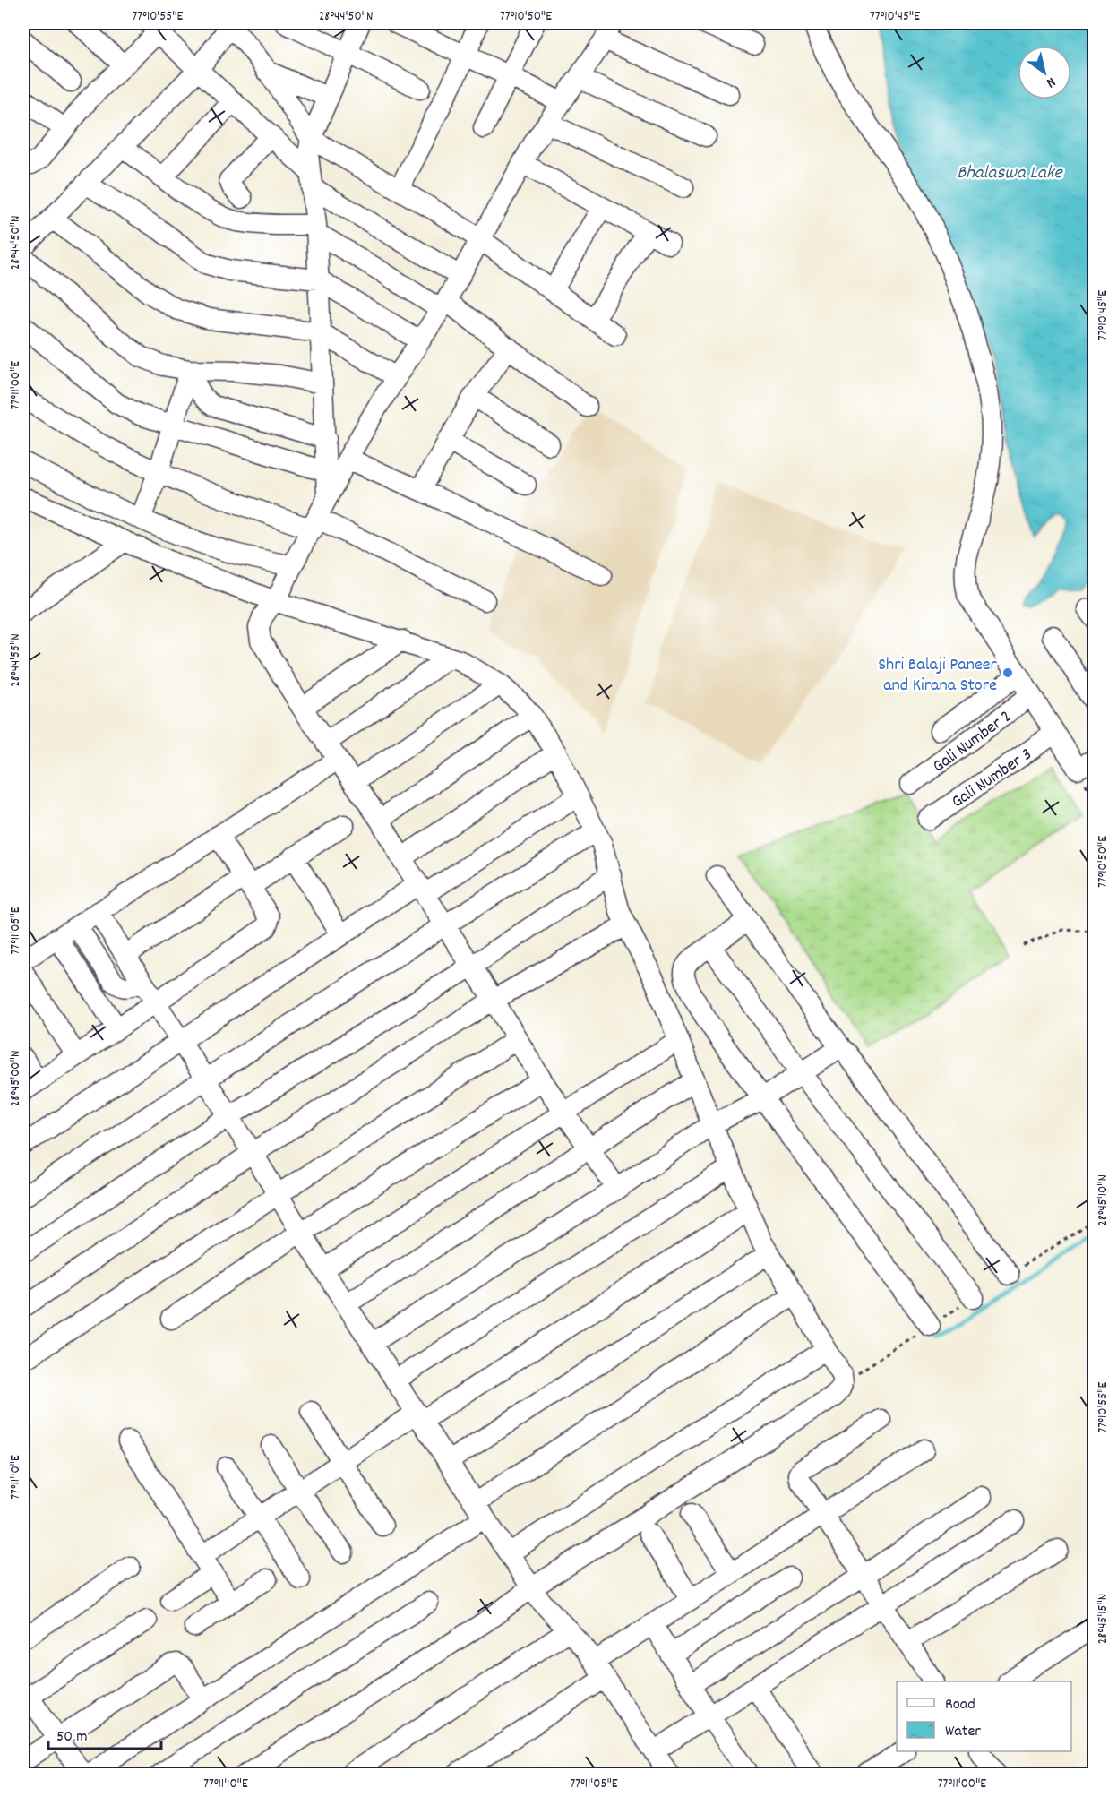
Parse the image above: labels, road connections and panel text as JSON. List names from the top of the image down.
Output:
{
  "streets": {
    "street": ["Gali Number 2", "Gali Number 3"]
  },
  "water": ["Bhalaswa Lake"],
  "places": ["Shri Balaji Paneer and Kirana Store"],
  "legend": ["Road", "Water"],
  "scale_bar": "50 m",
  "north": "bottom right",
  "coordinates": [
    "77°10'55\"E",
    "28°44'50\"N",
    "77°10'50\"E",
    "77°10'45\"E",
    "77°11'00\"E",
    "28°44'55\"N",
    "77°11'05\"E",
    "28°45'00\"N",
    "28°45'10\"N",
    "77°11'10\"E",
    "28°45'15\"N"
  ]
}
